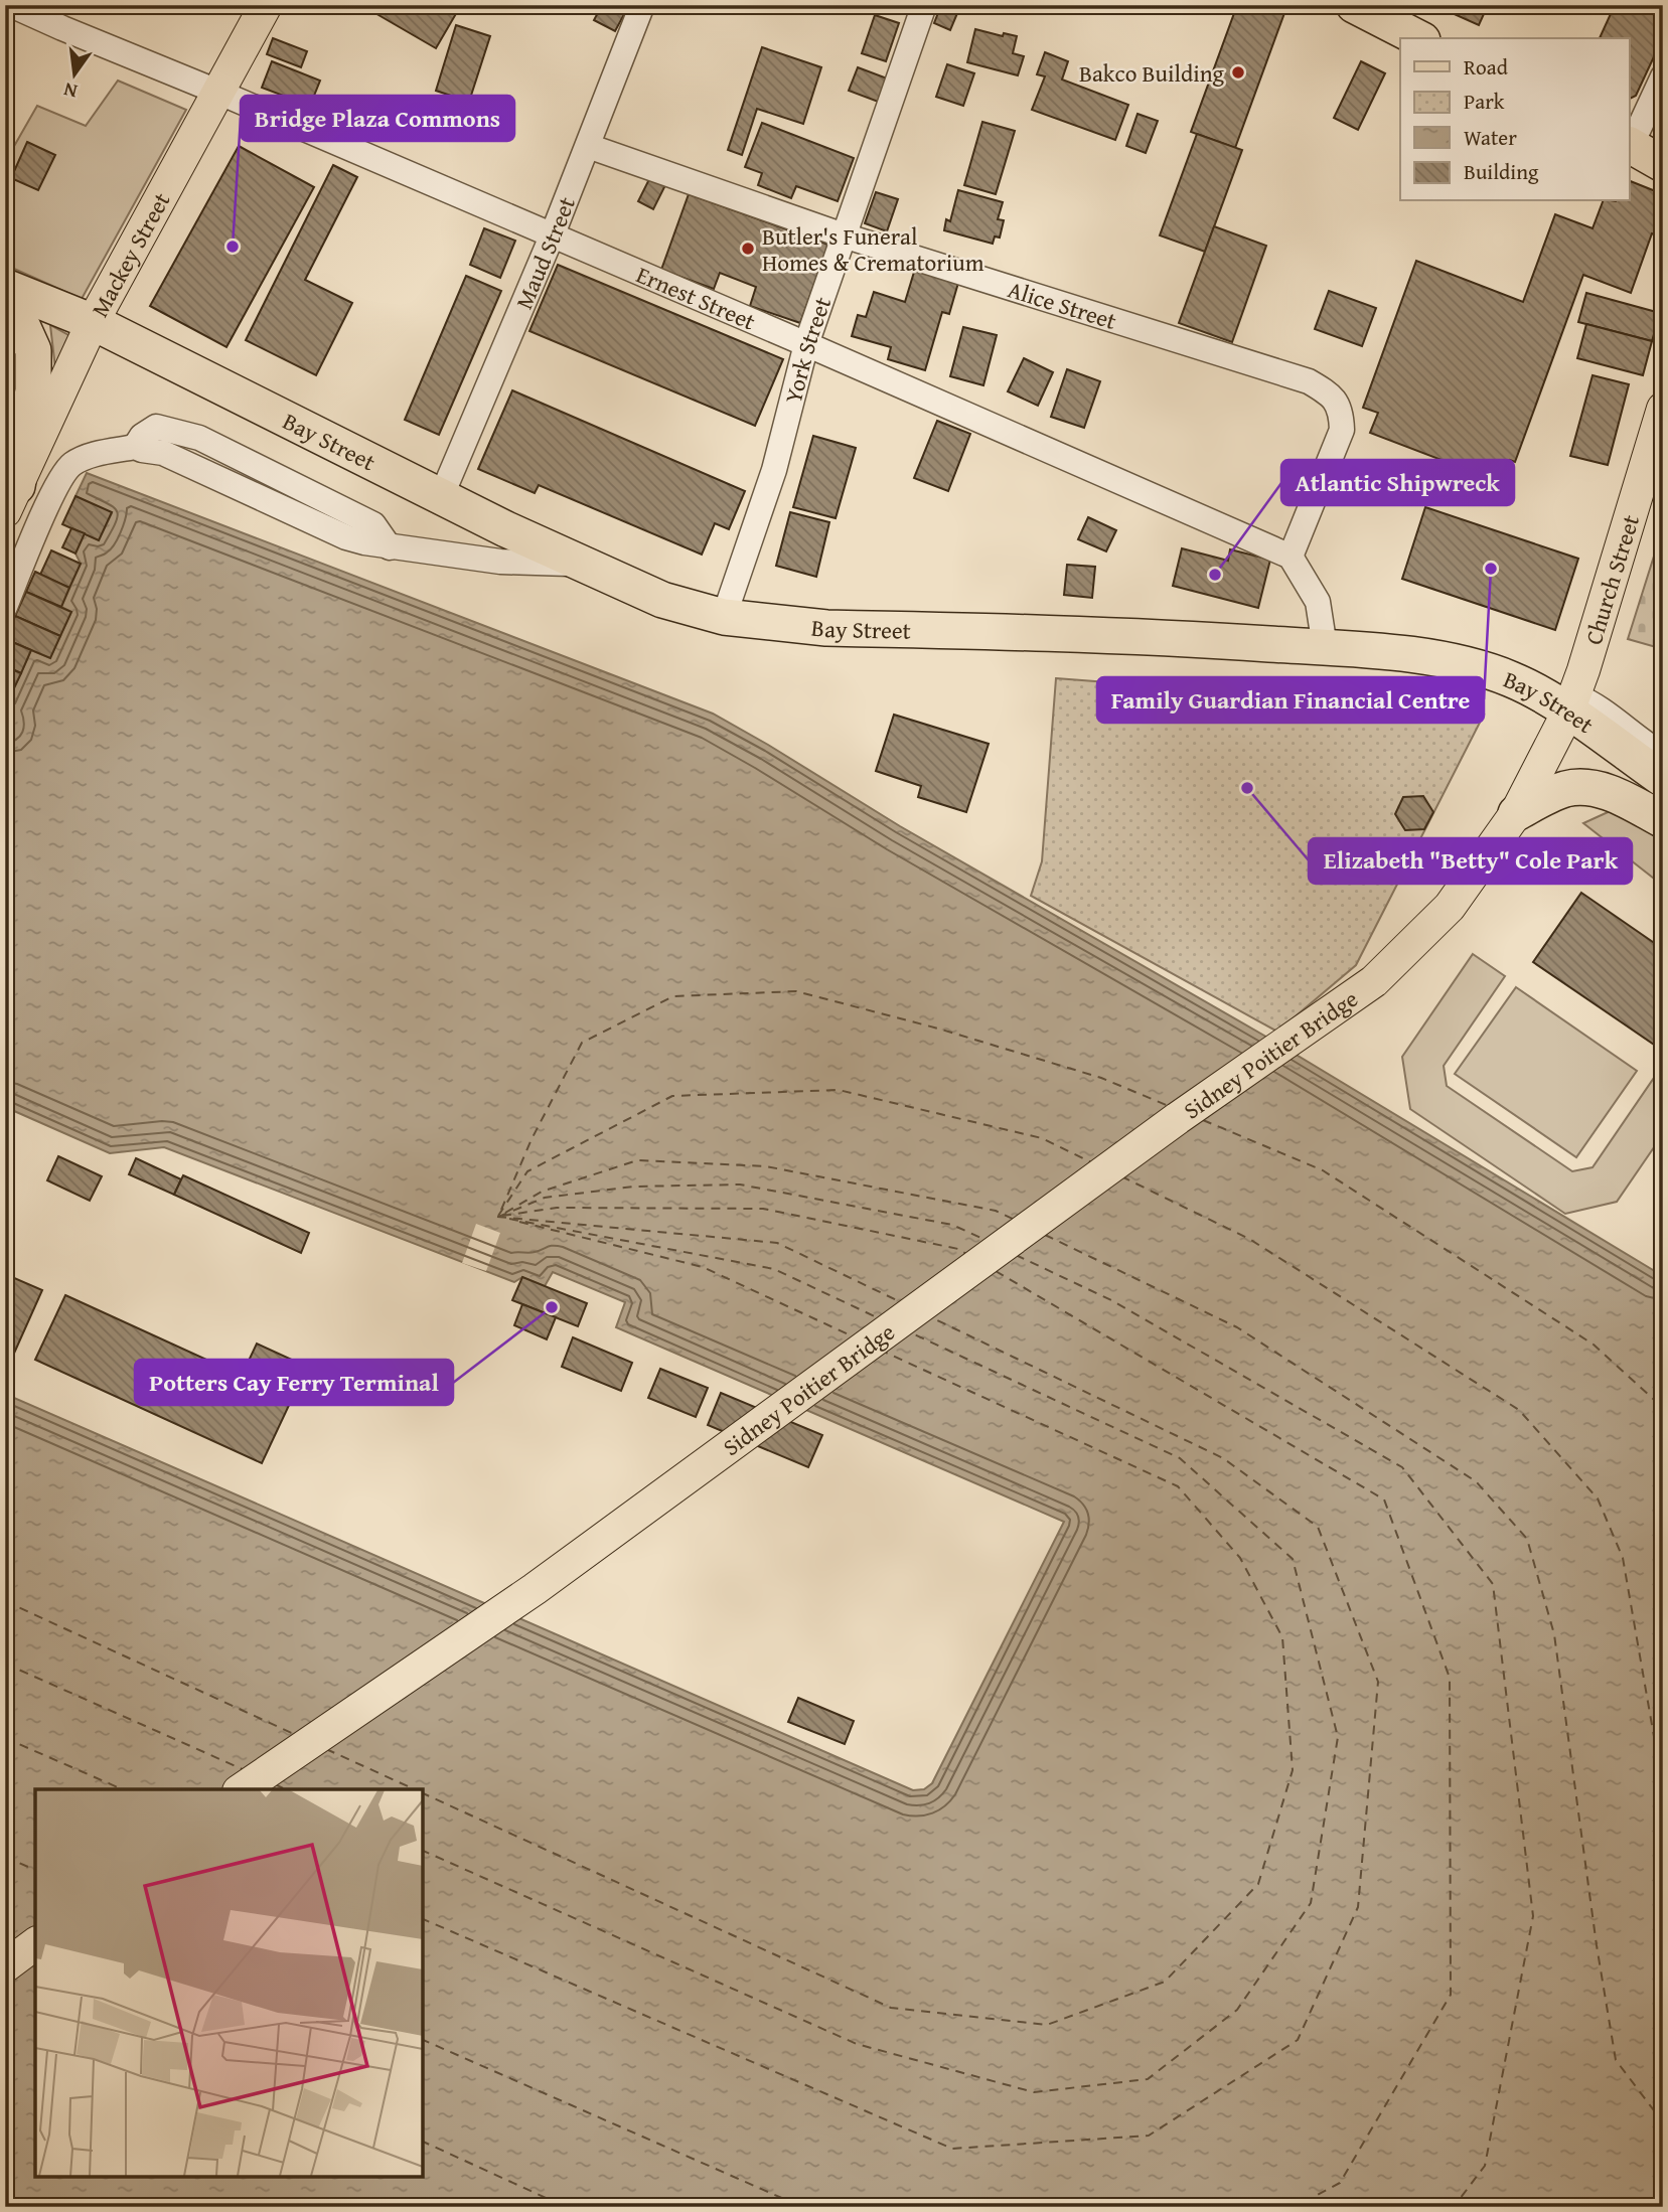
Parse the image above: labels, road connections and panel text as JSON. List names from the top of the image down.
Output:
{
  "streets": {
    "highway": ["Bay Street"],
    "main road": ["Mackey Street", "Church Street", "Sidney Poitier Bridge"],
    "street": [
      "Maud Street",
      "Ernest Street",
      "Alice Street",
      "York Street"
    ]
  },
  "crossings": [
    ["Maud Street", "Ernest Street"],
    ["Maud Street", "Alice Street"],
    ["Maud Street", "Bay Street"],
    ["Mackey Street", "Ernest Street"],
    ["Mackey Street", "Bay Street"],
    ["Ernest Street", "Alice Street"],
    ["Ernest Street", "York Street"],
    ["Alice Street", "York Street"],
    ["York Street", "Bay Street"],
    ["Bay Street", "Church Street"],
    ["Church Street", "Sidney Poitier Bridge"]
  ],
  "places": [
    "Bakco Building",
    "Bridge Plaza Commons",
    "Butler's Funeral Homes & Crematorium",
    "Family Guardian Financial Centre",
    "Atlantic Shipwreck",
    "Elizabeth \"Betty\" Cole Park",
    "Potters Cay Ferry Terminal"
  ],
  "legend": [
    "Road",
    "Park",
    "Water",
    "Building"
  ],
  "north": "bottom"
}
